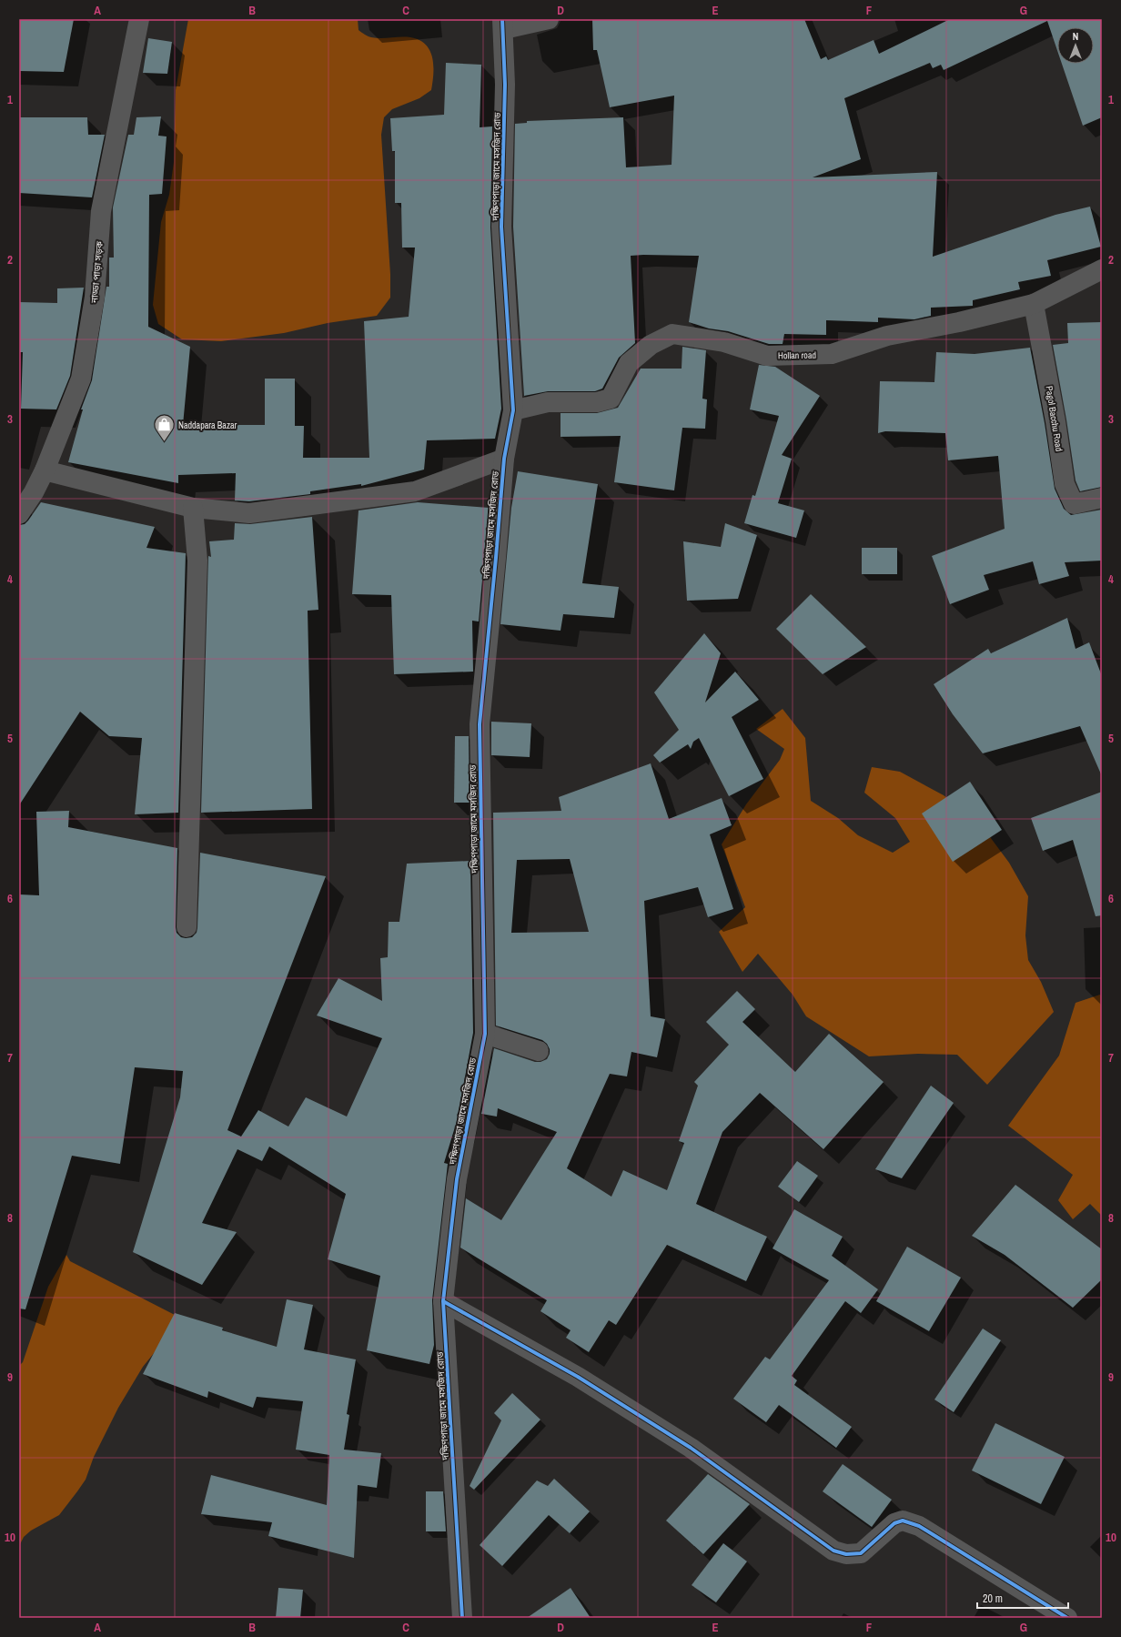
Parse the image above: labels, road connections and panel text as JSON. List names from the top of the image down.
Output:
{
  "streets": {
    "street": [
      "দক্ষিণপাড়া জামে মসজিদ রোড",
      "নাড্ডা পাড়া সড়ক",
      "Hollan road",
      "Pagol Bacchu Road"
    ]
  },
  "crossings": [
    ["দক্ষিণপাড়া জামে মসজিদ রোড", "Hollan road"],
    ["Hollan road", "Pagol Bacchu Road"]
  ],
  "places": {
    "shop": ["Naddapara Bazar"]
  },
  "scale_bar": "20 m",
  "north": "top",
  "grid": {
    "columns": [
      "A",
      "B",
      "C",
      "D",
      "E",
      "F",
      "G"
    ],
    "rows": [
      "1",
      "2",
      "3",
      "4",
      "5",
      "6",
      "7",
      "8",
      "9",
      "10"
    ]
  }
}
